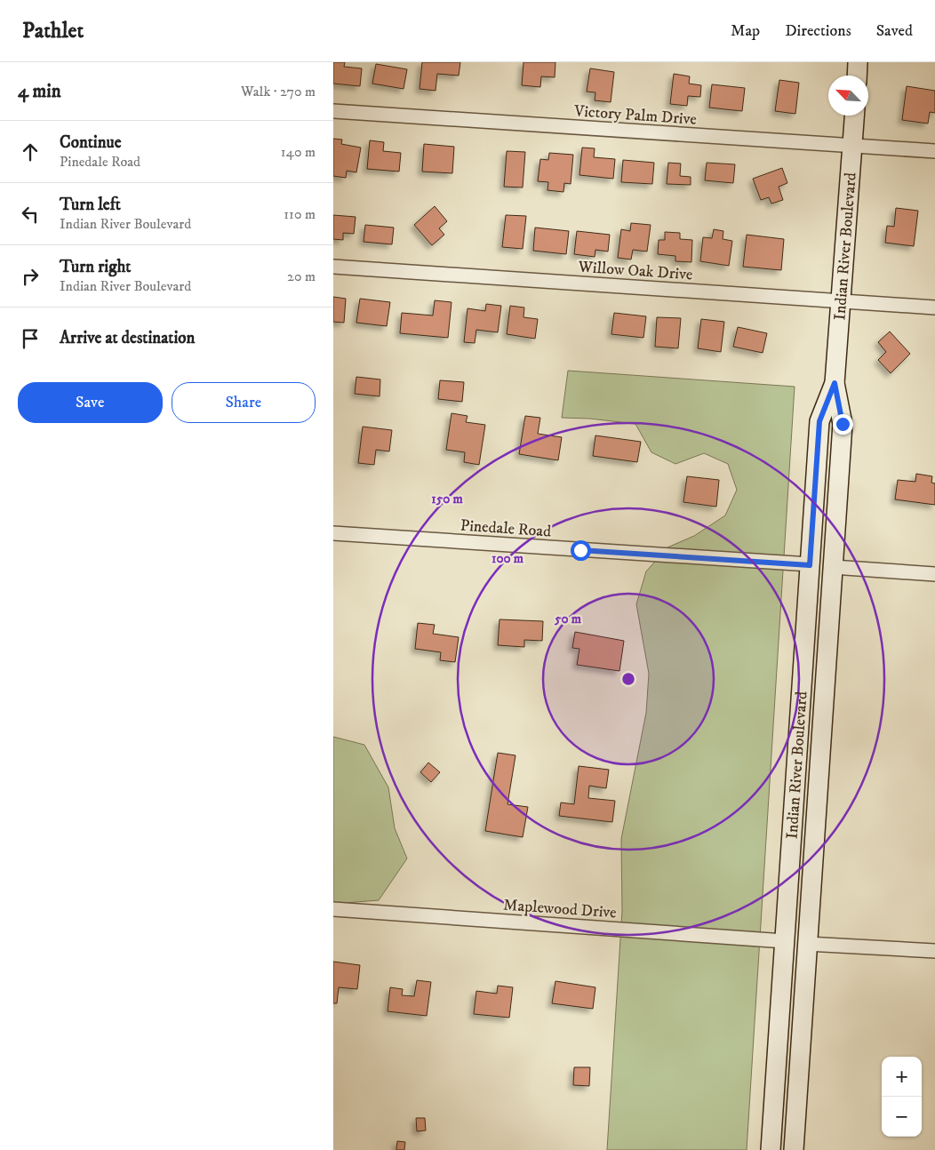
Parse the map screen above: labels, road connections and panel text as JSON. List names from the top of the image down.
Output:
{
  "streets": {
    "main road": ["Indian River Boulevard"],
    "street": [
      "Victory Palm Drive",
      "Willow Oak Drive",
      "Pinedale Road",
      "Maplewood Drive"
    ]
  },
  "crossings": [
    ["Victory Palm Drive", "Indian River Boulevard"],
    ["Indian River Boulevard", "Willow Oak Drive"],
    ["Indian River Boulevard", "Pinedale Road"],
    ["Indian River Boulevard", "Maplewood Drive"]
  ],
  "north": "top left",
  "page": {
    "header": "Pathlet",
    "nav": ["Map", "Directions", "Saved"],
    "heading": ["4 min", "Walk · 270 m"],
    "list": [
      ["Continue", "Pinedale Road", "140 m"],
      ["Turn left", "Indian River Boulevard", "110 m"],
      ["Turn right", "Indian River Boulevard", "20 m"],
      "Arrive at destination"
    ],
    "buttons": ["Save", "Share"],
    "map_buttons": ["+", "−"]
  },
  "rings": ["150 m", "100 m", "50 m"]
}
